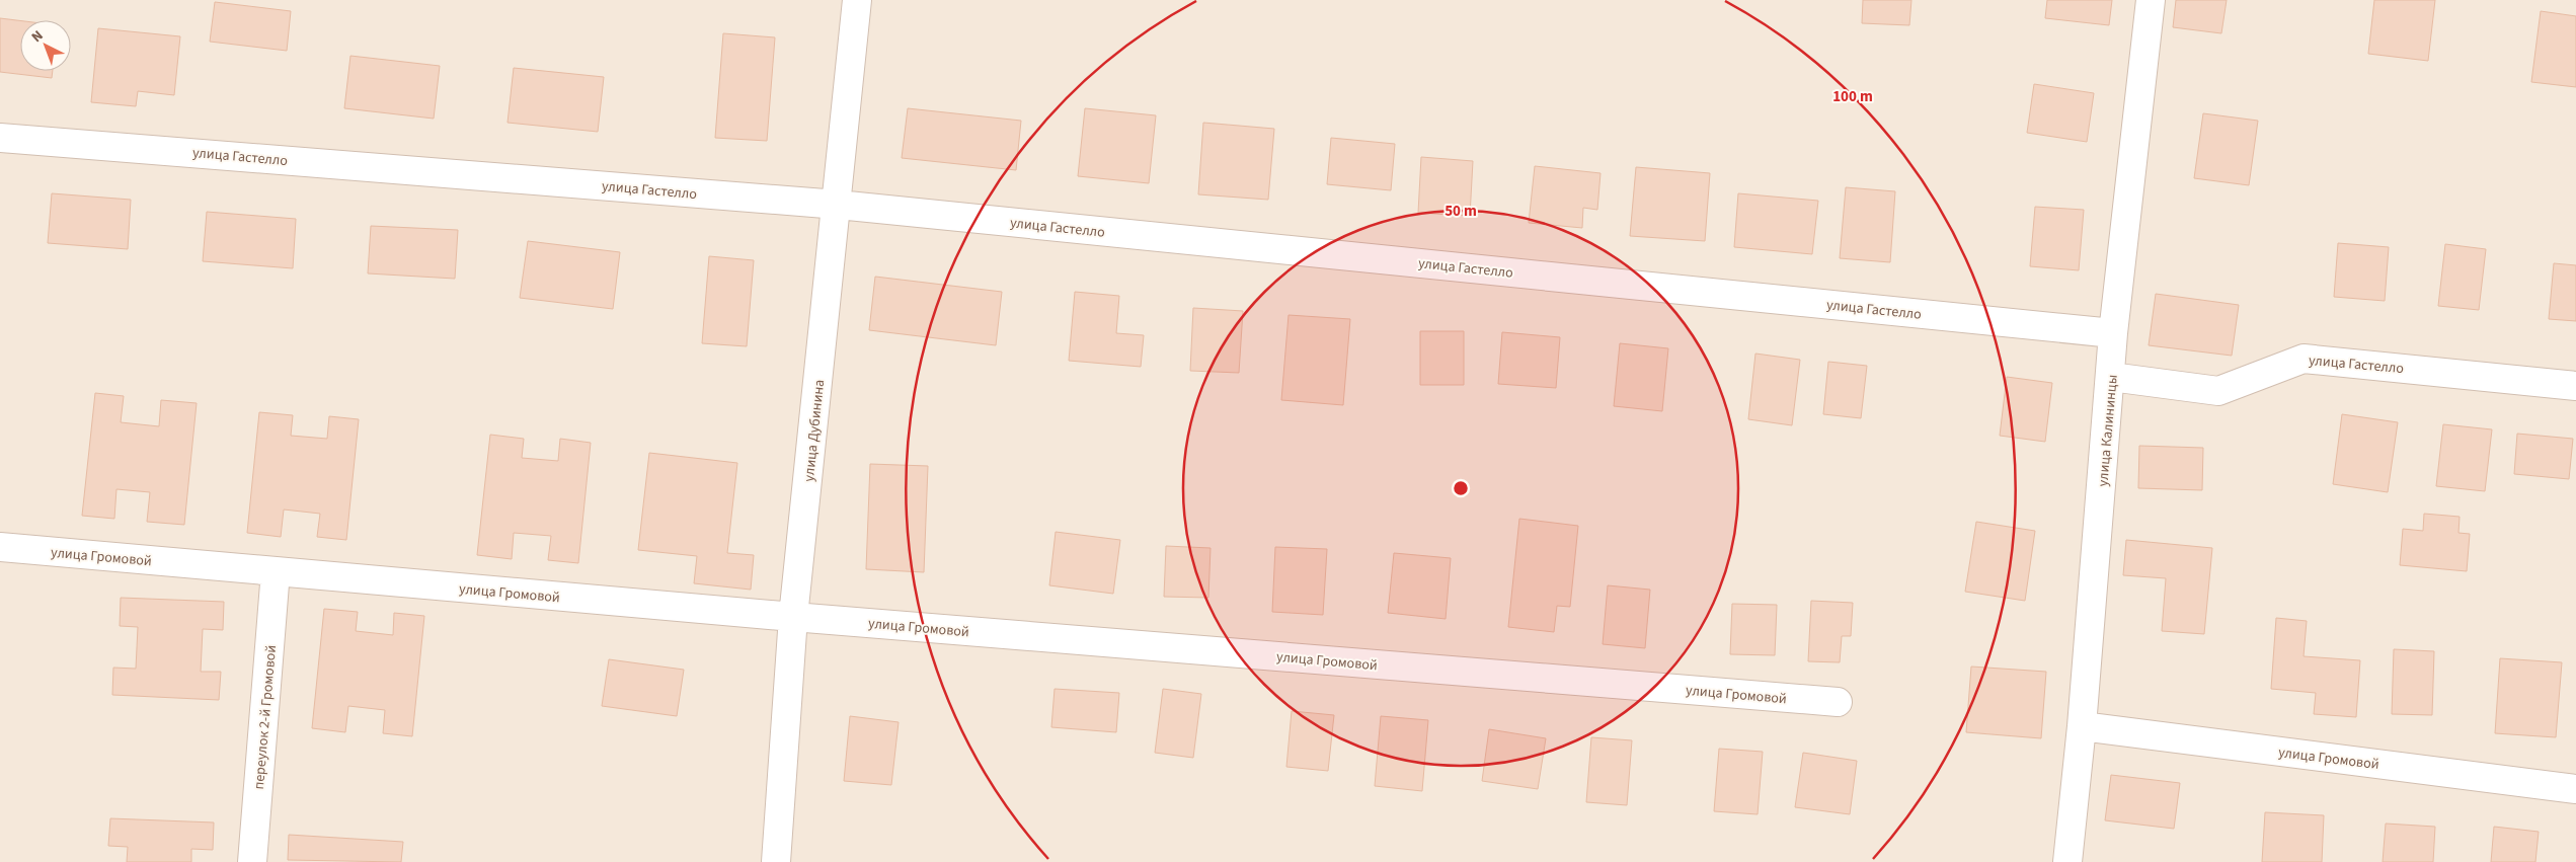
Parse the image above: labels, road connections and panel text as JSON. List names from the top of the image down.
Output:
{
  "streets": {
    "street": [
      "улица Гастелло",
      "улица Дубинина",
      "улица Калининцы",
      "улица Громовой",
      "переулок 2-й Громовой"
    ]
  },
  "crossings": [
    ["улица Гастелло", "улица Дубинина"],
    ["улица Гастелло", "улица Калининцы"],
    ["улица Дубинина", "улица Громовой"],
    ["улица Калининцы", "улица Громовой"],
    ["улица Громовой", "переулок 2-й Громовой"]
  ],
  "north": "top left",
  "rings": ["100 m", "50 m"]
}
